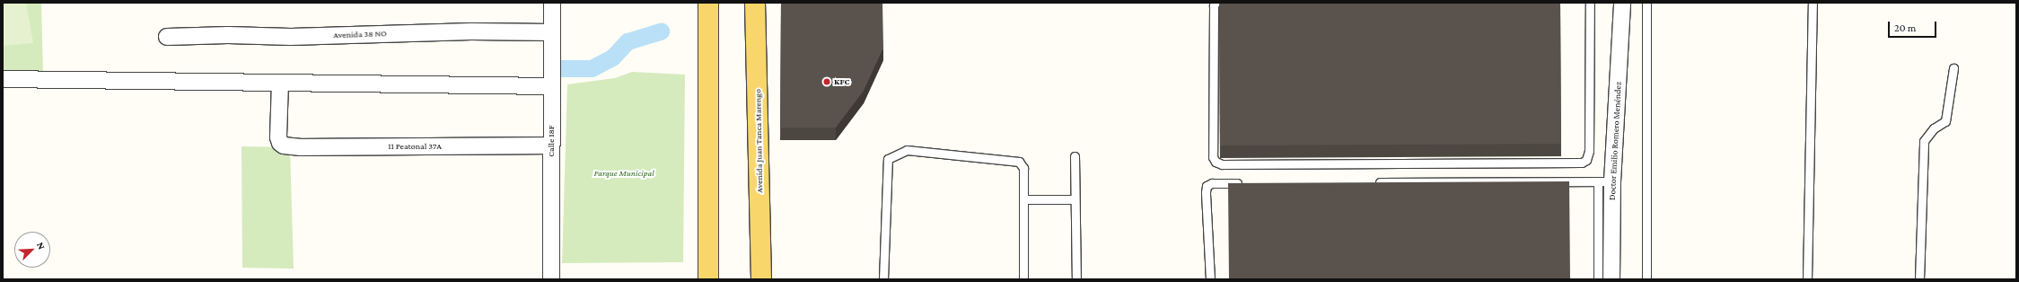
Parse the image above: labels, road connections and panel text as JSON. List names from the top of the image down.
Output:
{
  "streets": {
    "main road": ["Avenida Juan Tanca Marengo"],
    "street": [
      "Avenida 38 NO",
      "Calle 18F",
      "Doctor Emilio Romero Menéndez",
      "11 Peatonal 37A"
    ]
  },
  "crossings": [
    ["Avenida 38 NO", "Calle 18F"],
    ["Calle 18F", "11 Peatonal 37A"]
  ],
  "parks": ["Parque Municipal"],
  "places": ["KFC"],
  "scale_bar": "20 m",
  "north": "top right"
}
